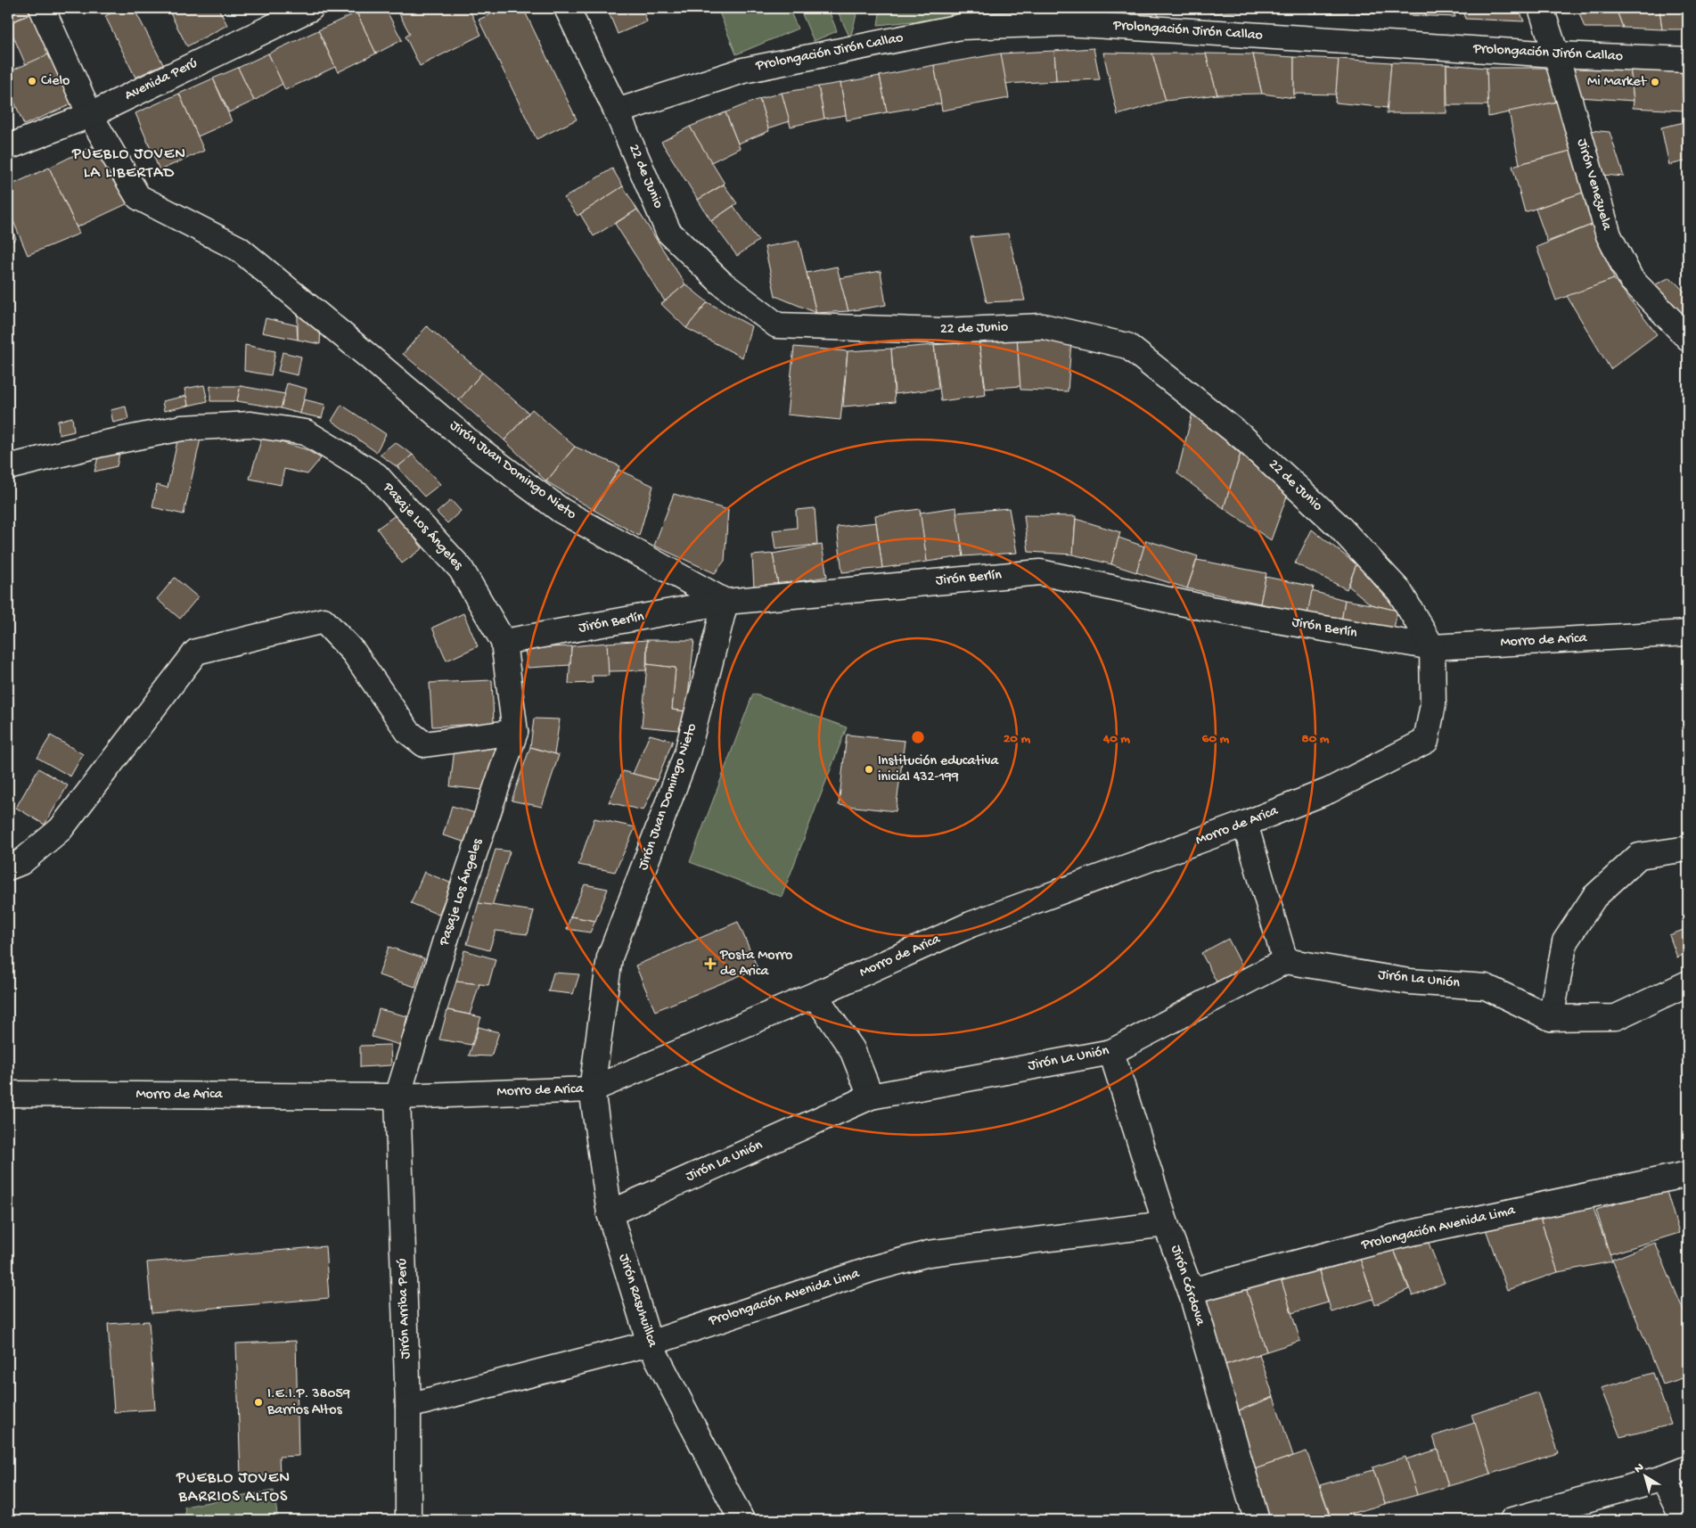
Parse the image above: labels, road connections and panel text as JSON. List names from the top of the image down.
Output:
{
  "streets": {
    "street": [
      "Prolongación Jirón Callao",
      "Avenida Perú",
      "22 de Junio",
      "Jirón Venezuela",
      "Jirón Juan Domingo Nieto",
      "Pasaje Los Ángeles",
      "Jirón Berlín",
      "Morro de Arica",
      "Jirón La Unión",
      "Prolongación Avenida Lima",
      "Jirón Córdova",
      "Jirón Rasuhuillca",
      "Jirón Arriba Perú"
    ]
  },
  "crossings": [
    ["Prolongación Jirón Callao", "22 de Junio"],
    ["Prolongación Jirón Callao", "Jirón Venezuela"],
    ["Avenida Perú", "Jirón Juan Domingo Nieto"],
    ["22 de Junio", "Jirón Berlín"],
    ["22 de Junio", "Morro de Arica"],
    ["Jirón Juan Domingo Nieto", "Jirón Berlín"],
    ["Jirón Juan Domingo Nieto", "Morro de Arica"],
    ["Jirón Juan Domingo Nieto", "Jirón Rasuhuillca"],
    ["Pasaje Los Ángeles", "Jirón Berlín"],
    ["Pasaje Los Ángeles", "Morro de Arica"],
    ["Pasaje Los Ángeles", "Jirón Arriba Perú"],
    ["Jirón Berlín", "Morro de Arica"],
    ["Morro de Arica", "Jirón Rasuhuillca"],
    ["Morro de Arica", "Jirón Arriba Perú"],
    ["Jirón La Unión", "Jirón Córdova"],
    ["Jirón La Unión", "Jirón Rasuhuillca"],
    ["Prolongación Avenida Lima", "Jirón Córdova"],
    ["Prolongación Avenida Lima", "Jirón Rasuhuillca"],
    ["Prolongación Avenida Lima", "Jirón Arriba Perú"]
  ],
  "districts": ["PUEBLO JOVEN LA LIBERTAD", "PUEBLO JOVEN BARRIOS ALTOS"],
  "places": {
    "other": [
      "Cielo",
      "Mi Market",
      "Institución educativa inicial 432-199",
      "I.E.I.P. 38059 Barrios Altos"
    ],
    "health": ["Posta Morro de Arica"]
  },
  "north": "top left",
  "rings": [
    "20 m",
    "40 m",
    "60 m",
    "80 m"
  ]
}
